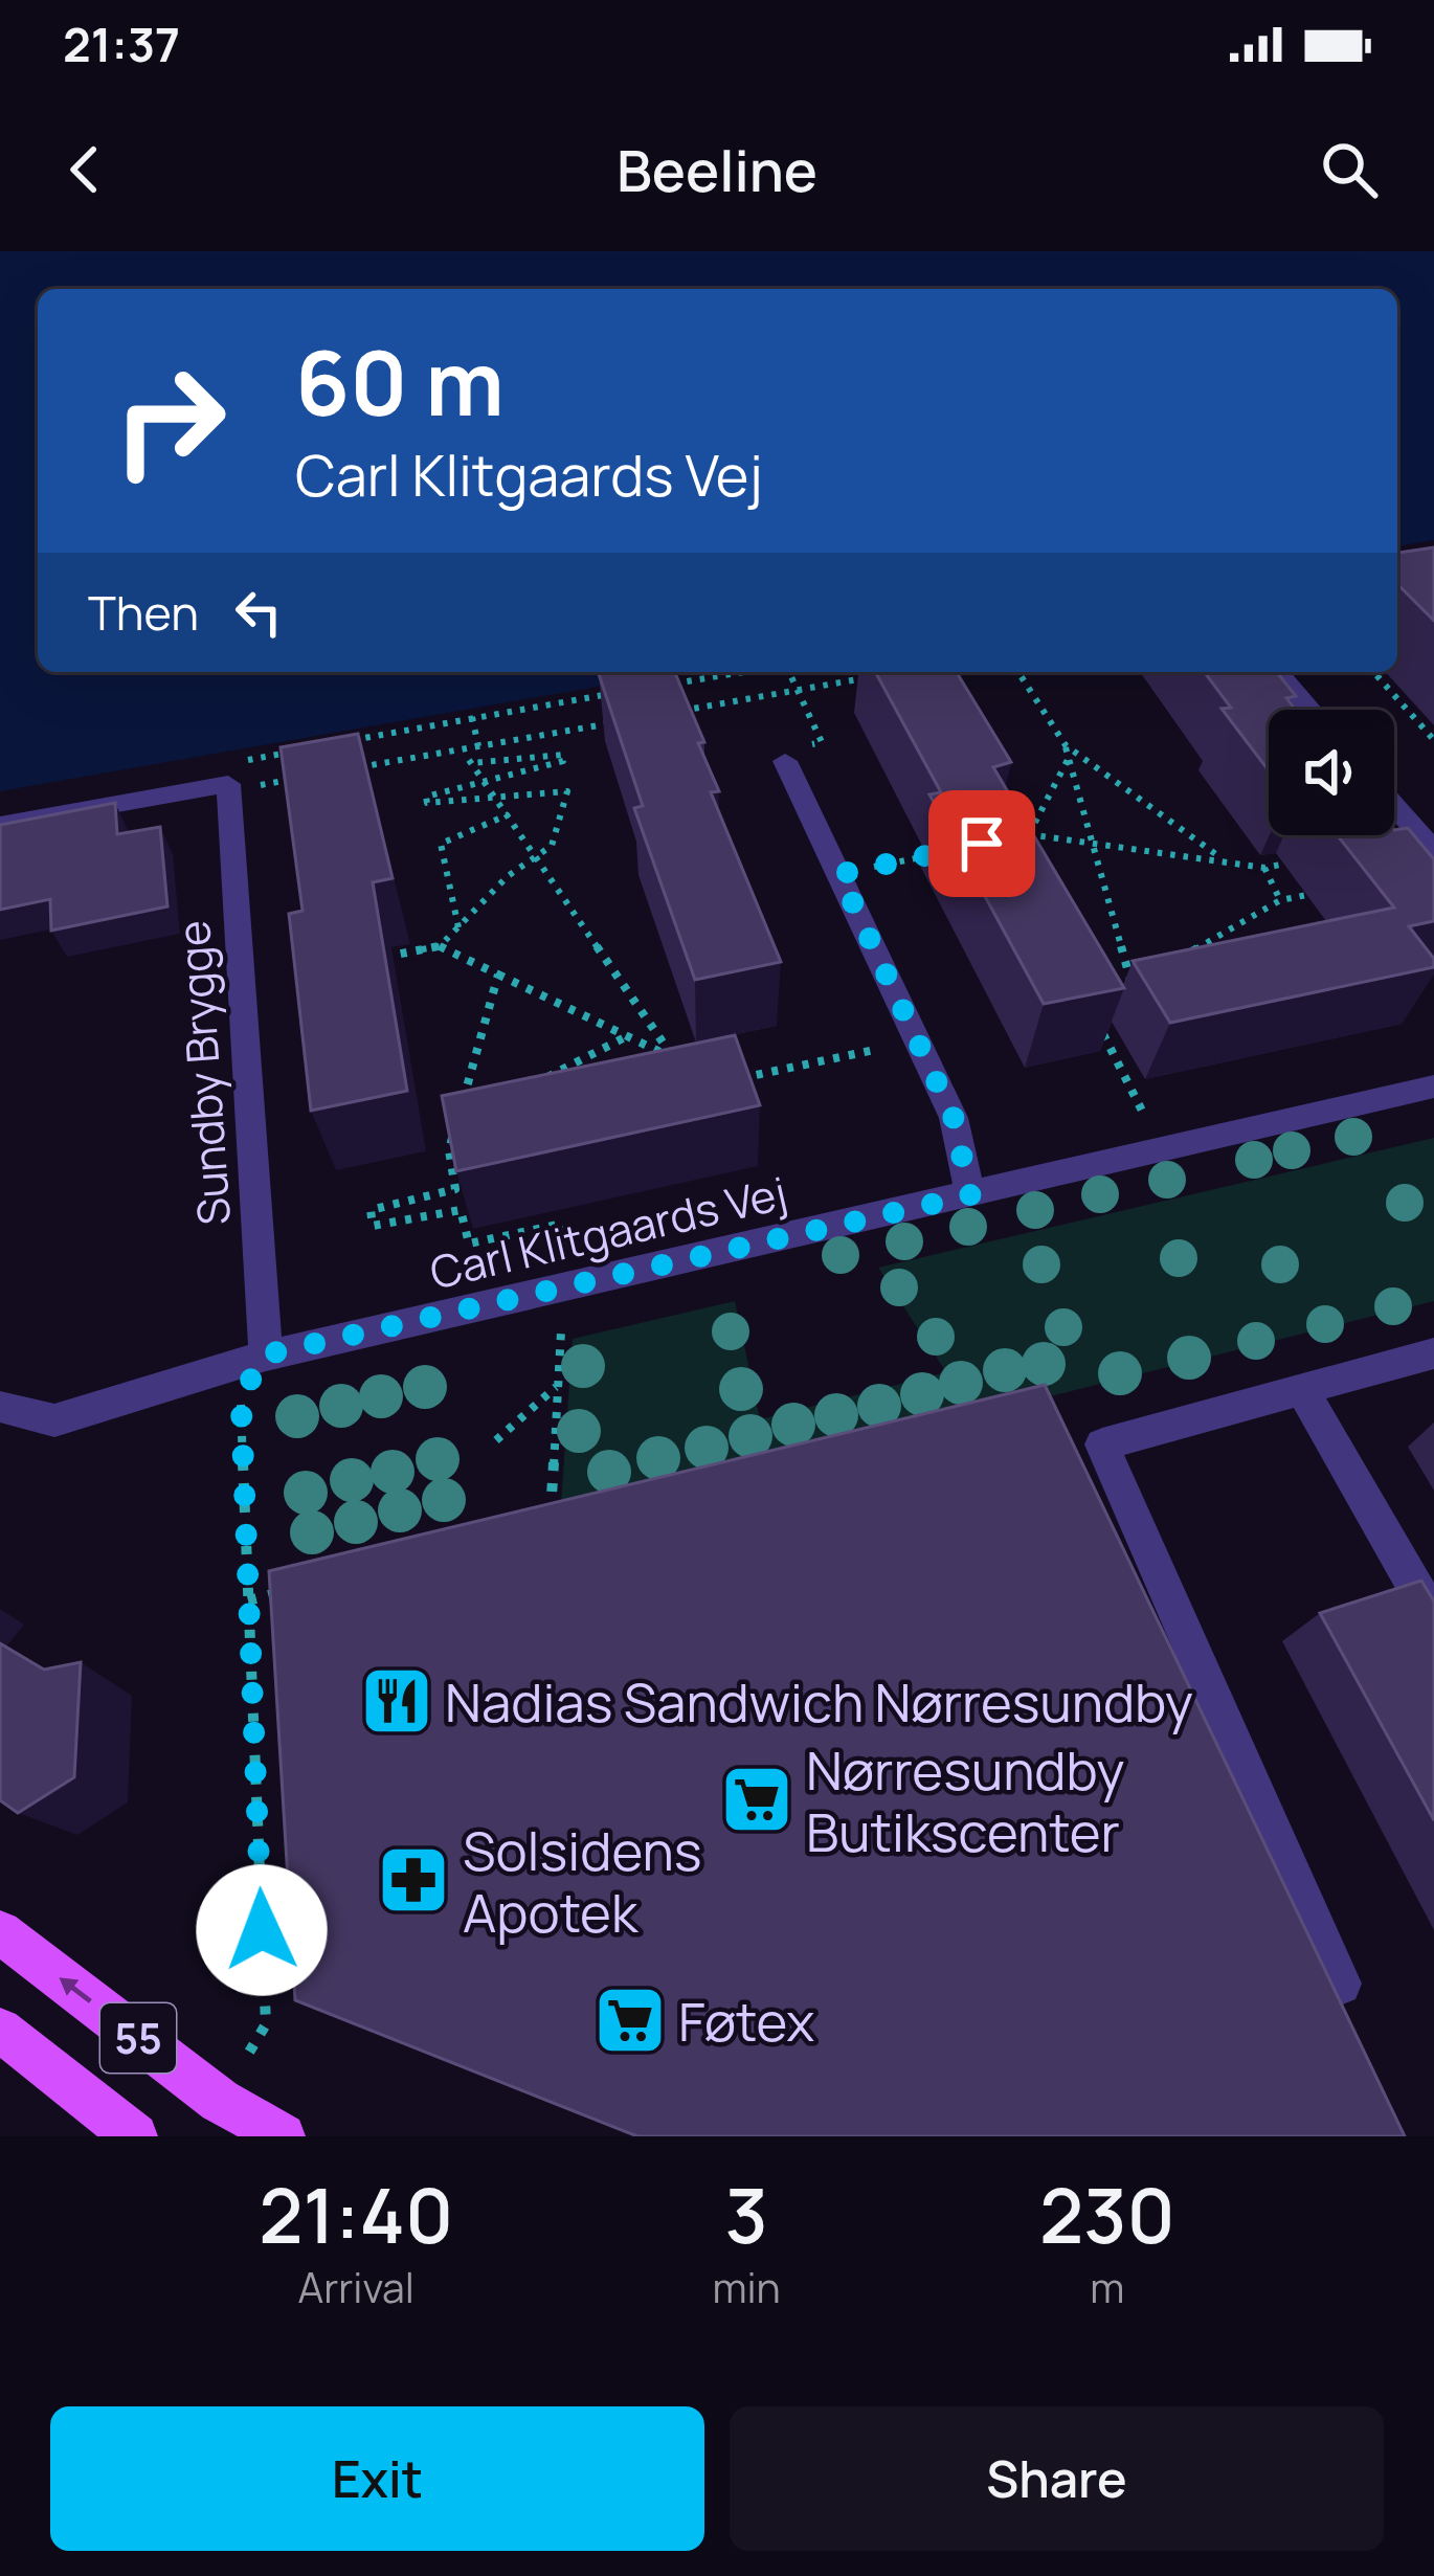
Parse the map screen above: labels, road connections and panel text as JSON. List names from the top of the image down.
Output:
{
  "streets": {
    "main road": ["55"],
    "street": ["Sundby Brygge", "Carl Klitgaards Vej"]
  },
  "crossings": [
    ["Sundby Brygge", "Carl Klitgaards Vej"]
  ],
  "places": {
    "restaurant": ["Nadias Sandwich Nørresundby"],
    "supermarket": ["Nørresundby Butikscenter", "Føtex"],
    "pharmacy": ["Solsidens Apotek"]
  },
  "page": {
    "status": "21:37",
    "header": "Beeline",
    "turn": ["60 m", "Carl Klitgaards Vej"],
    "then": "Then",
    "eta": [
      "21:40",
      "Arrival",
      "3",
      "min",
      "230",
      "m"
    ],
    "buttons": ["Exit", "Share"]
  }
}
